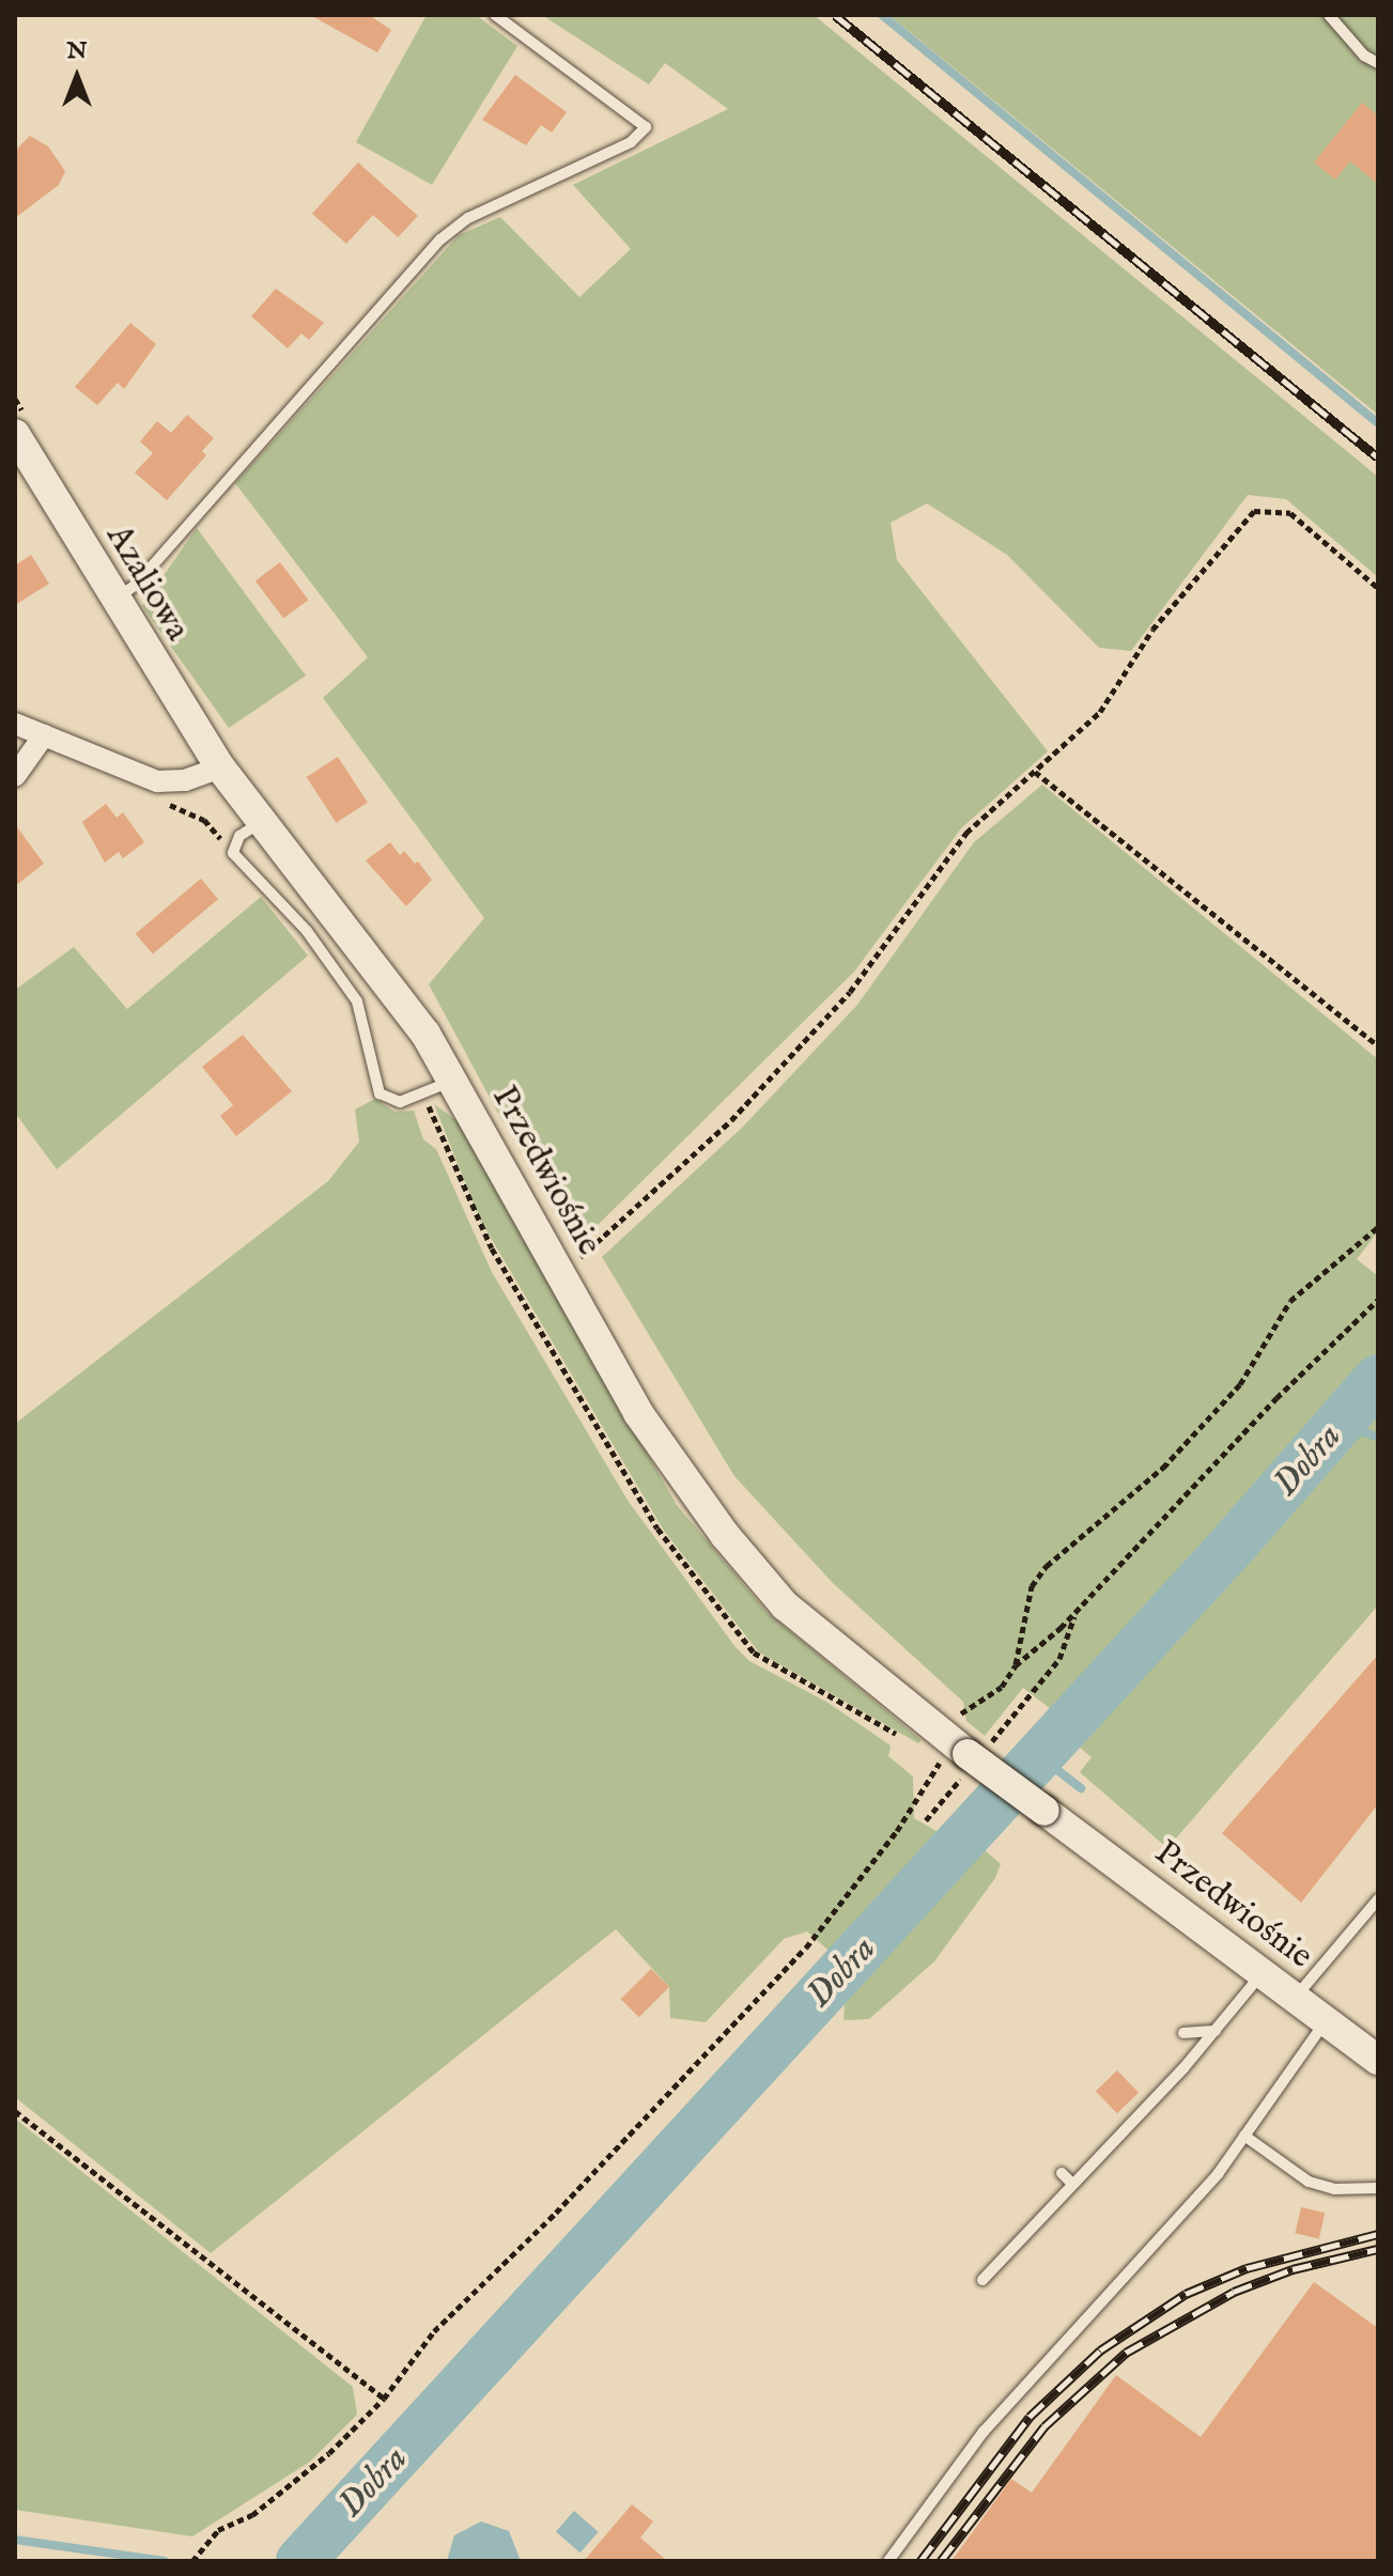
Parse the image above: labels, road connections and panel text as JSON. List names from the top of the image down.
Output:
{
  "streets": {
    "street": ["Azaliowa", "Przedwiośnie"]
  },
  "crossings": [
    ["Azaliowa", "Przedwiośnie"]
  ],
  "water": ["Dobra"],
  "north": "top"
}
